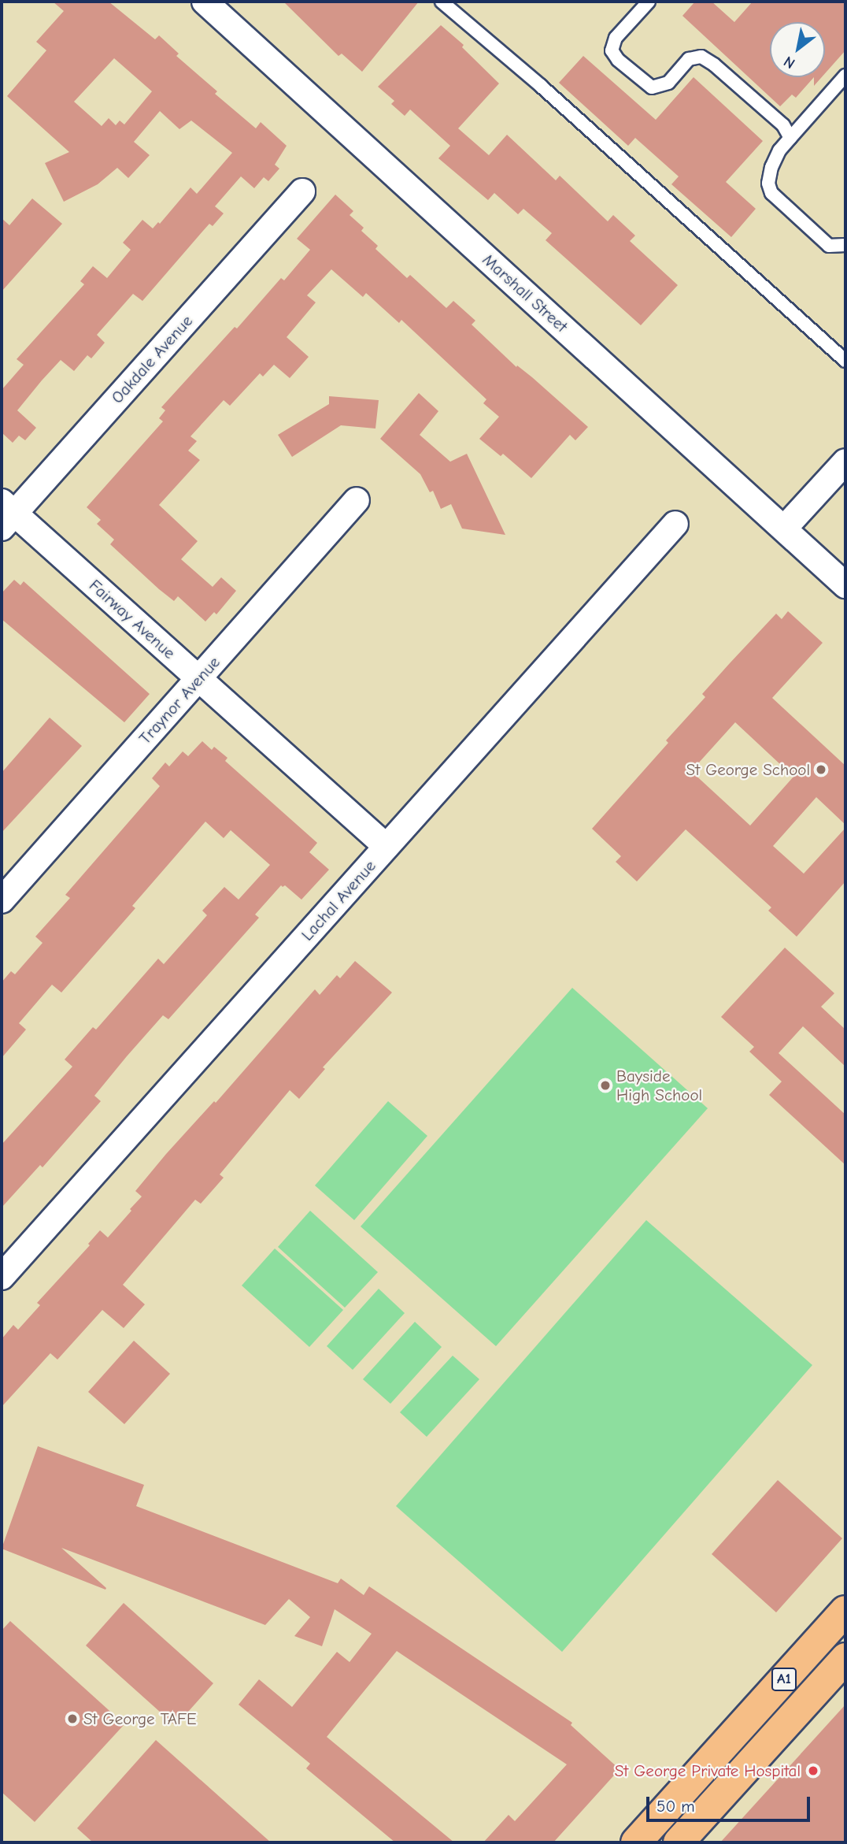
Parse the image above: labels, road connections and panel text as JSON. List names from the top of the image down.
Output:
{
  "streets": {
    "highway": ["A1"],
    "street": [
      "Marshall Street",
      "Oakdale Avenue",
      "Fairway Avenue",
      "Traynor Avenue",
      "Lachal Avenue"
    ]
  },
  "crossings": [
    ["Oakdale Avenue", "Fairway Avenue"],
    ["Fairway Avenue", "Traynor Avenue"],
    ["Fairway Avenue", "Lachal Avenue"]
  ],
  "places": [
    "St George School",
    "Bayside High School",
    "St George TAFE",
    "St George Private Hospital"
  ],
  "scale_bar": "50 m",
  "north": "bottom left"
}
